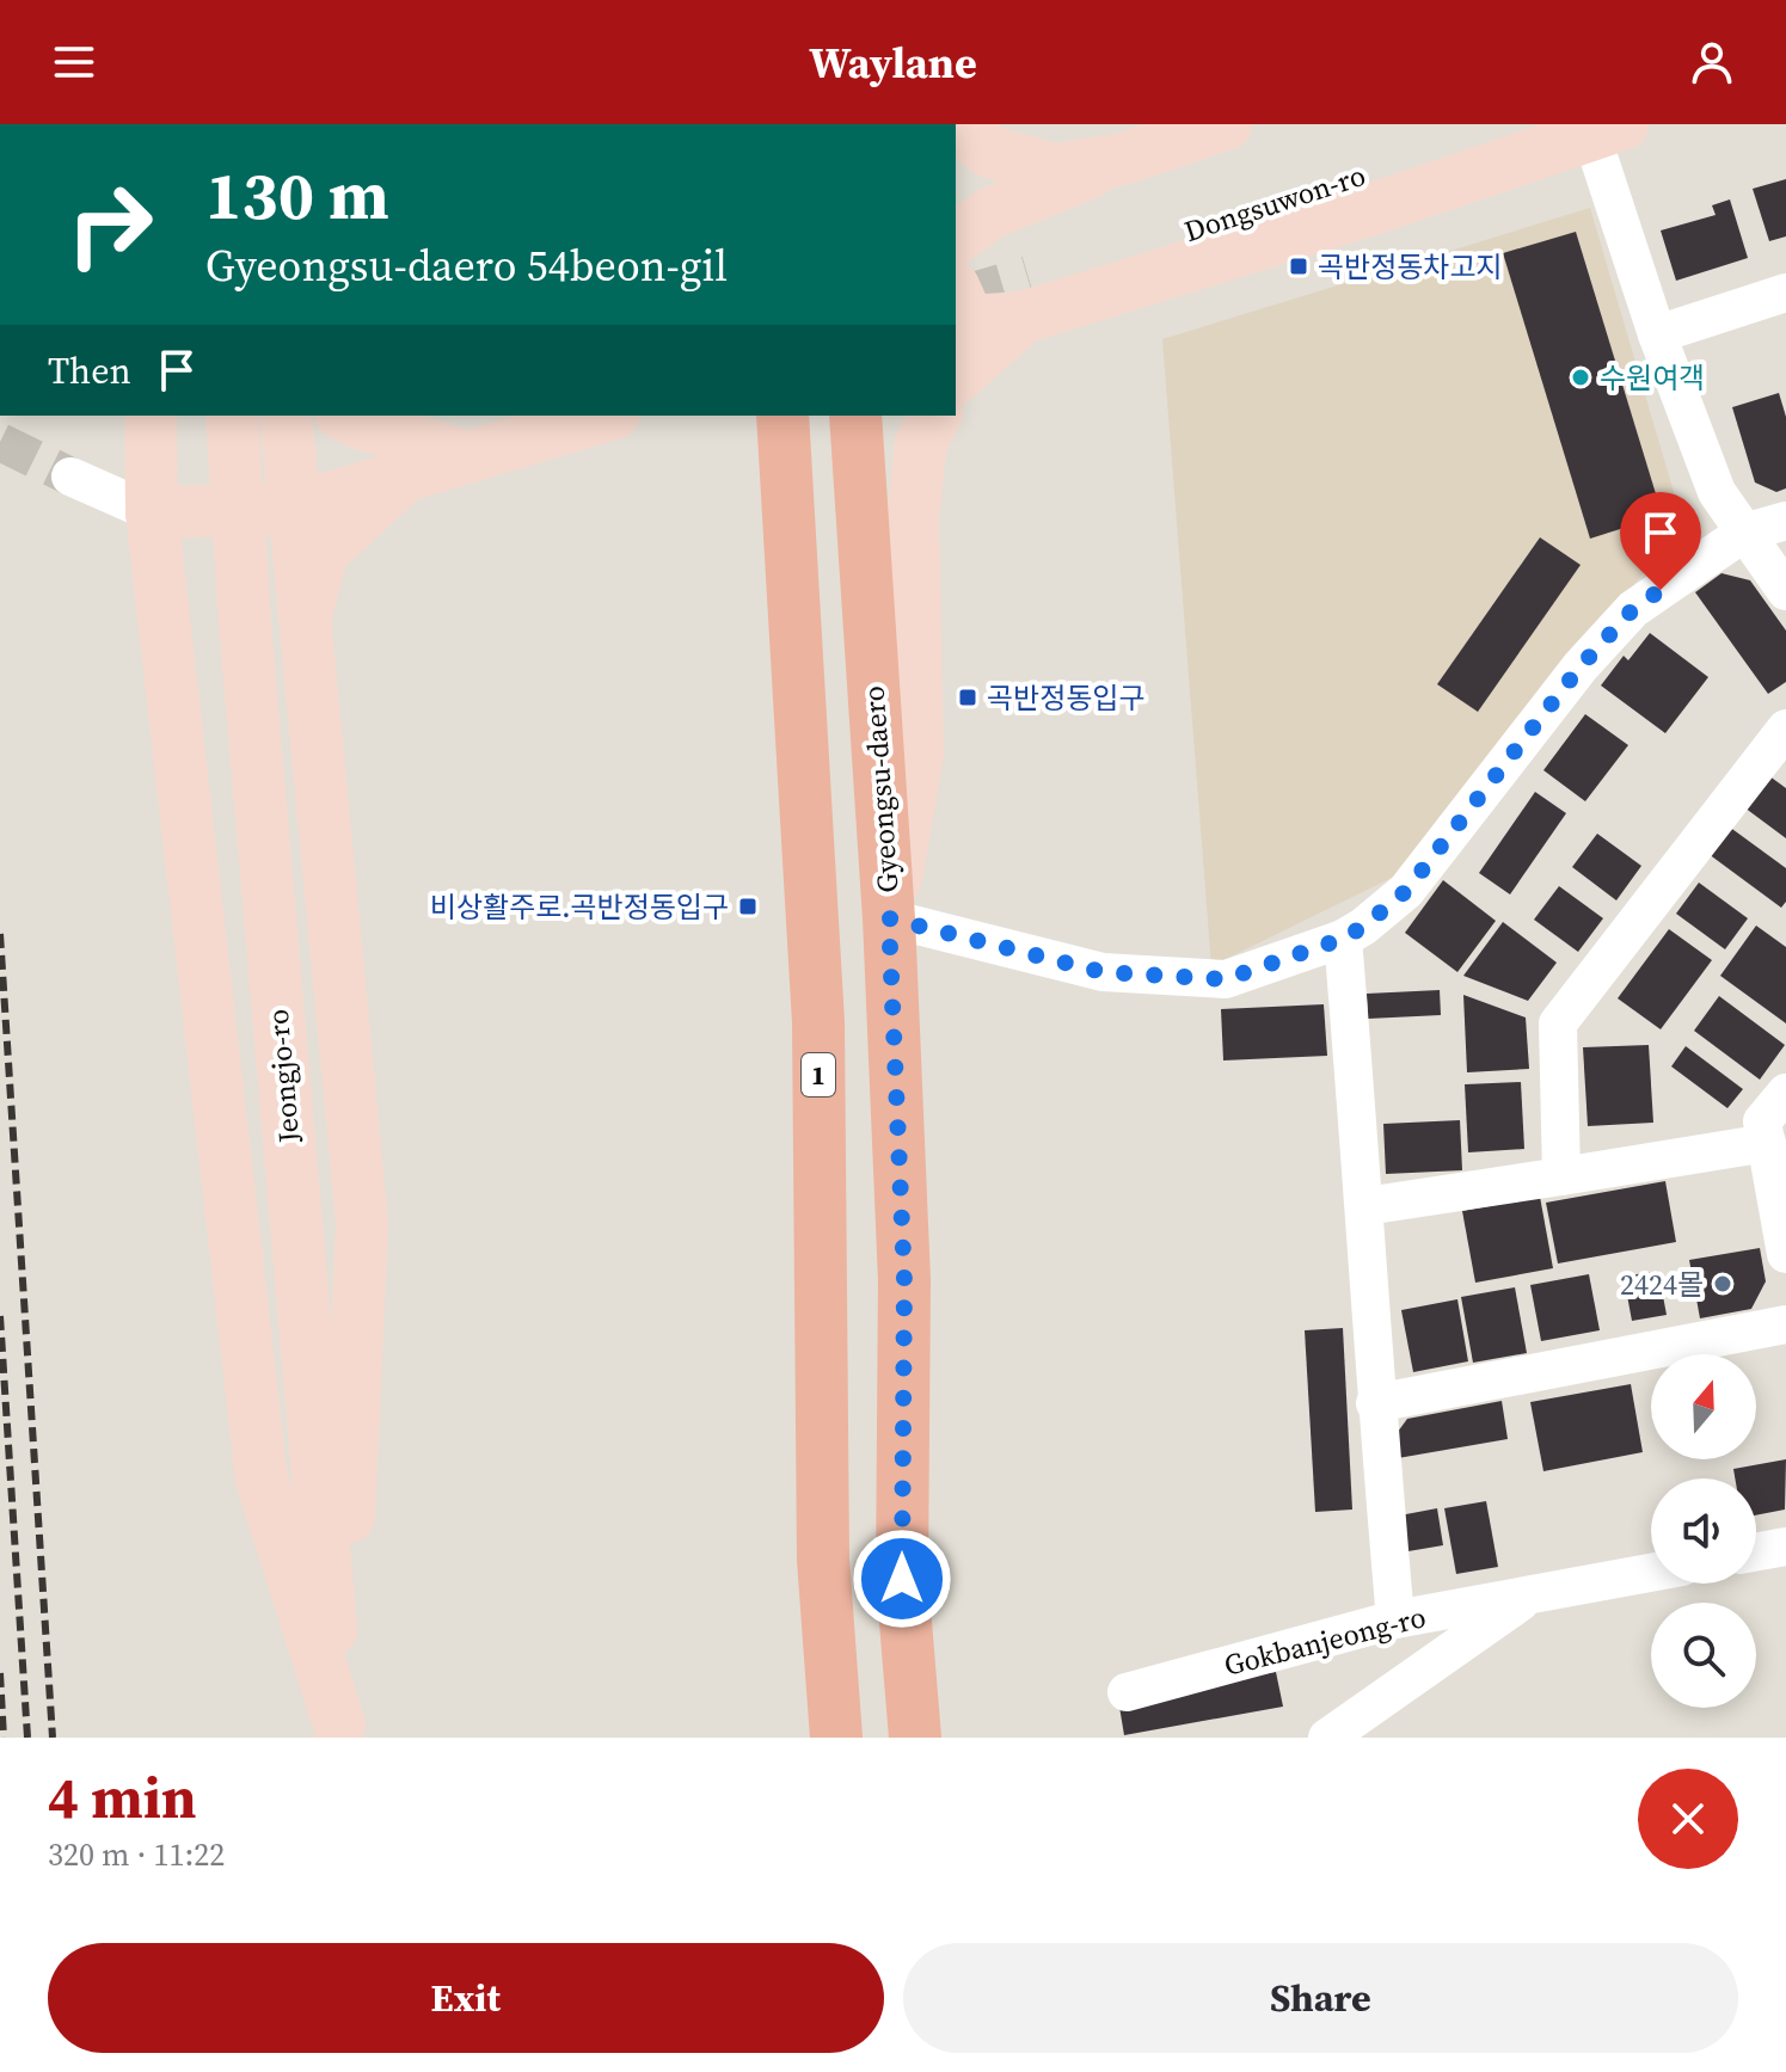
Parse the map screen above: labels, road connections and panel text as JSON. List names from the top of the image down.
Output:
{
  "streets": {
    "main road": ["Gyeongsu-daero", "1"],
    "street": ["Dongsuwon-ro", "Jeongjo-ro", "Gokbanjeong-ro"]
  },
  "places": {
    "transit": ["곡반정동차고지", "곡반정동입구", "비상활주로.곡반정동입구"],
    "other": ["수원여객", "2424몰"]
  },
  "north": "top",
  "page": {
    "header": "Waylane",
    "turn": ["130 m", "Gyeongsu-daero 54beon-gil"],
    "then": "Then",
    "heading": ["4 min", "320 m · 11:22"],
    "buttons": ["Exit", "Share"]
  }
}
